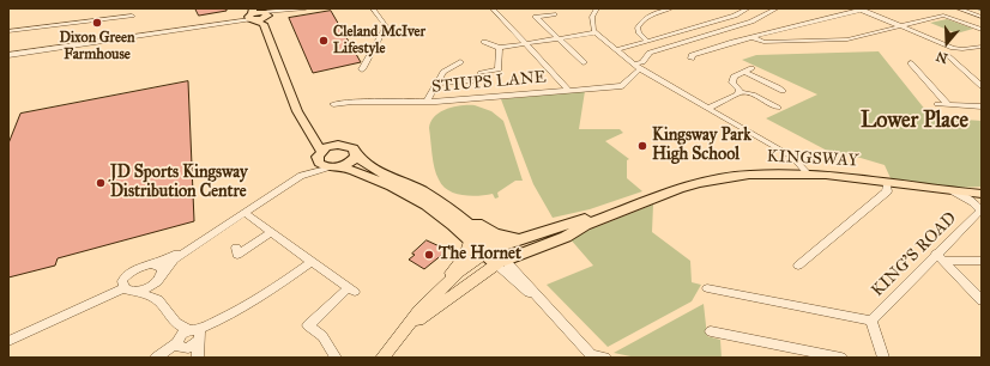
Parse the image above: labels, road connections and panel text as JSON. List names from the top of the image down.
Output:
{
  "streets": {
    "highway": ["KINGSWAY"],
    "street": ["STIUPS LANE", "KING'S ROAD"]
  },
  "crossings": [
    ["KINGSWAY", "KING'S ROAD"]
  ],
  "districts": ["Lower Place"],
  "places": [
    "Dixon Green Farmhouse",
    "Cleland McIver Lifestyle",
    "Kingsway Park High School",
    "JD Sports Kingsway Distribution Centre",
    "The Hornet"
  ],
  "north": "bottom"
}
